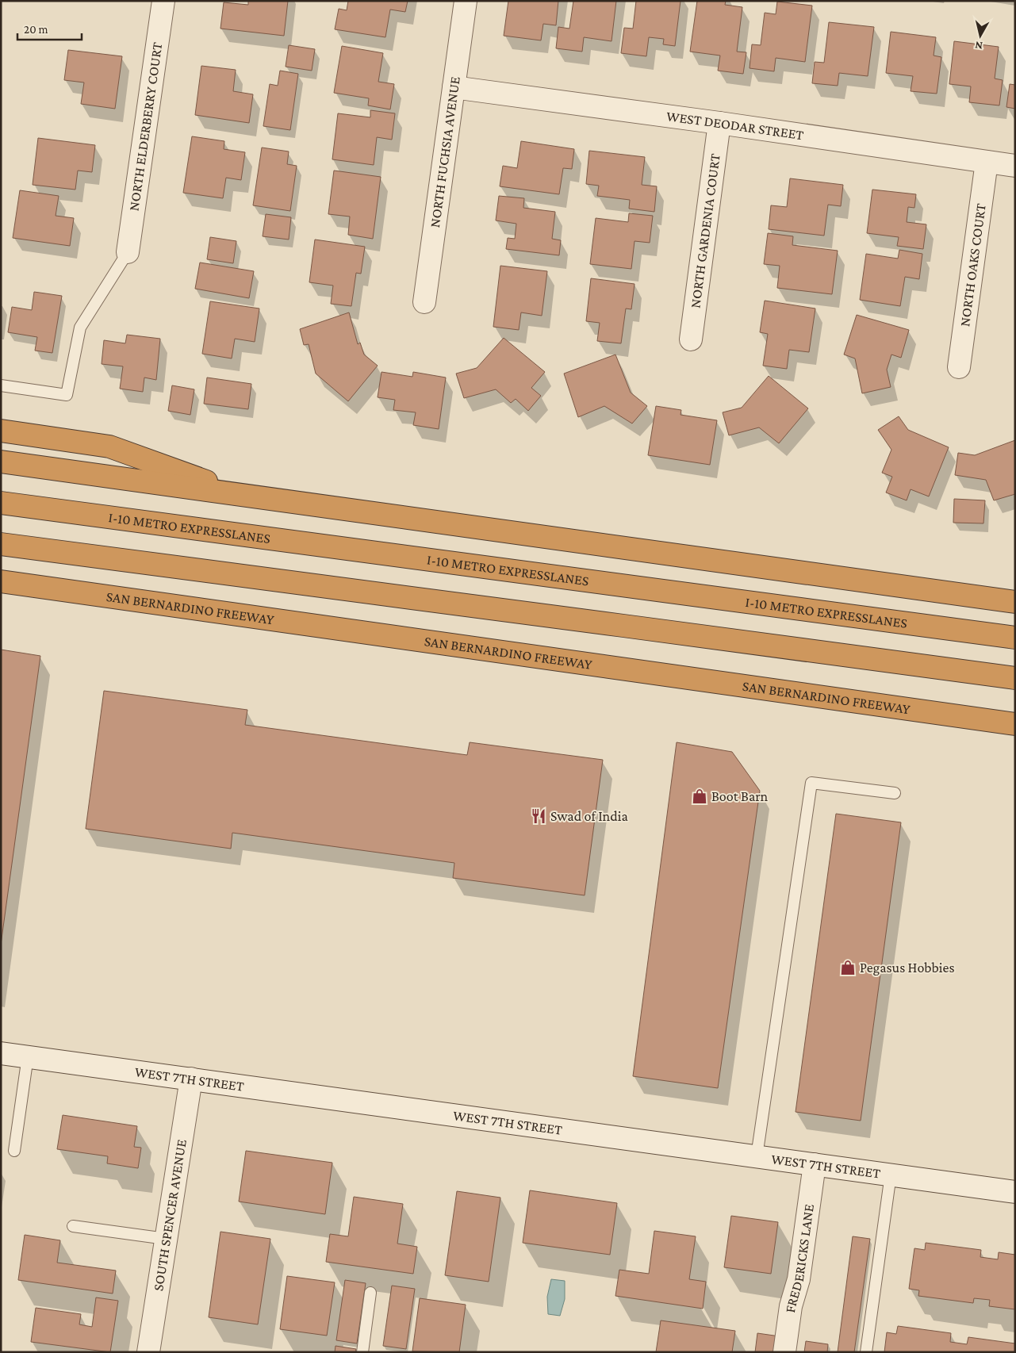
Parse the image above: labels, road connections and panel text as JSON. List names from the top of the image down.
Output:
{
  "streets": {
    "highway": ["I-10 METRO EXPRESSLANES", "SAN BERNARDINO FREEWAY"],
    "street": [
      "WEST DEODAR STREET",
      "NORTH ELDERBERRY COURT",
      "NORTH FUCHSIA AVENUE",
      "NORTH GARDENIA COURT",
      "NORTH OAKS COURT",
      "WEST 7TH STREET",
      "SOUTH SPENCER AVENUE",
      "FREDERICKS LANE"
    ]
  },
  "crossings": [
    ["WEST DEODAR STREET", "NORTH FUCHSIA AVENUE"],
    ["WEST DEODAR STREET", "NORTH GARDENIA COURT"],
    ["WEST DEODAR STREET", "NORTH OAKS COURT"],
    ["WEST 7TH STREET", "SOUTH SPENCER AVENUE"],
    ["WEST 7TH STREET", "FREDERICKS LANE"]
  ],
  "places": {
    "shop": ["Boot Barn", "Pegasus Hobbies"],
    "restaurant": ["Swad of India"]
  },
  "scale_bar": "20 m",
  "north": "bottom"
}
